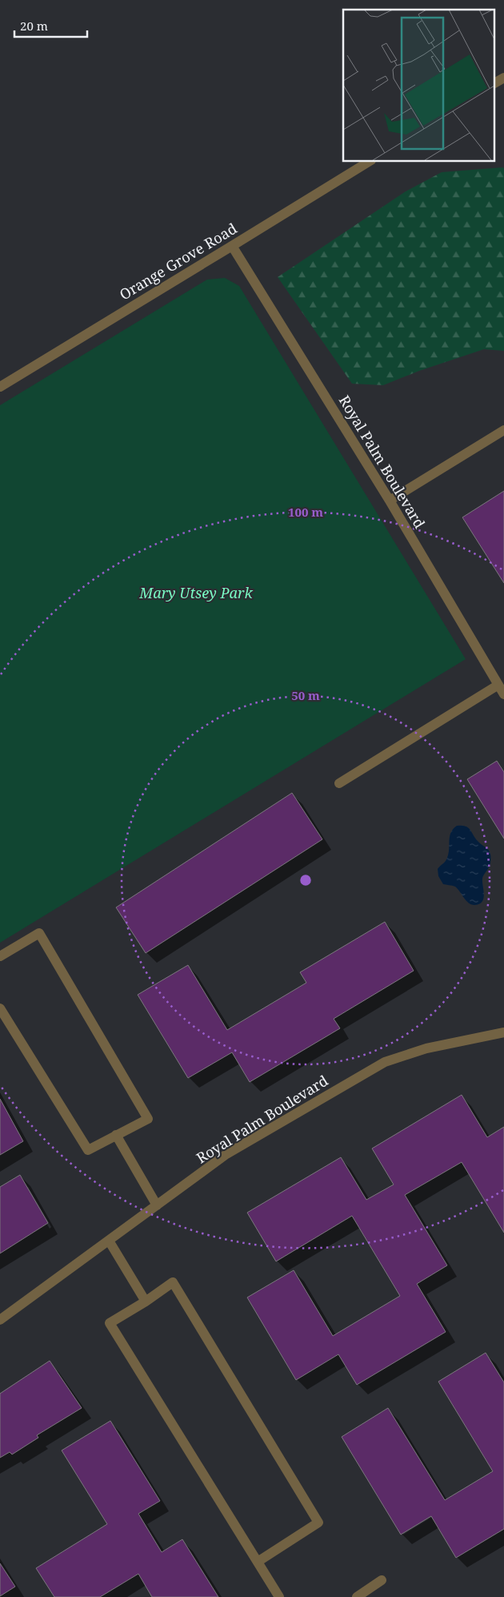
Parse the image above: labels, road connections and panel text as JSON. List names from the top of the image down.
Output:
{
  "streets": {
    "street": ["Orange Grove Road", "Royal Palm Boulevard"]
  },
  "crossings": [
    ["Orange Grove Road", "Royal Palm Boulevard"]
  ],
  "parks": ["Mary Utsey Park"],
  "scale_bar": "20 m",
  "rings": ["100 m", "50 m"]
}
